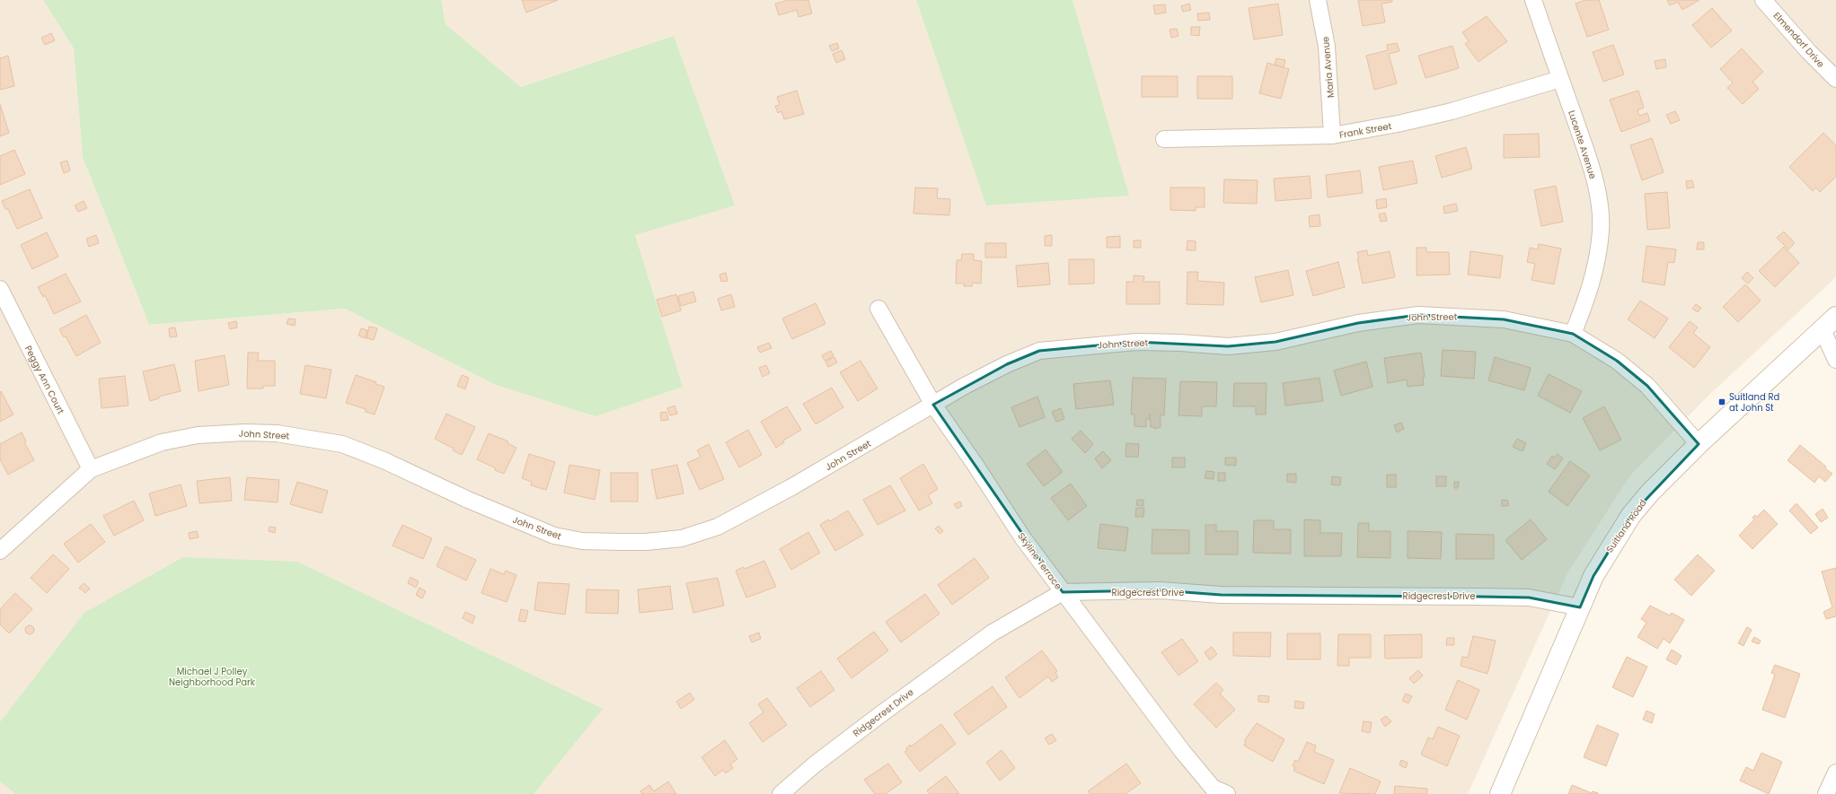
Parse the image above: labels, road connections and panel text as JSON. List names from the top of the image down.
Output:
{
  "streets": {
    "main road": ["Suitland Road"],
    "street": [
      "Elmendorf Drive",
      "Maria Avenue",
      "Frank Street",
      "Lucente Avenue",
      "John Street",
      "Peggy Ann Court",
      "Skyline Terrace",
      "Ridgecrest Drive"
    ]
  },
  "crossings": [
    ["Maria Avenue", "Frank Street"],
    ["Frank Street", "Lucente Avenue"],
    ["Lucente Avenue", "John Street"],
    ["John Street", "Peggy Ann Court"],
    ["John Street", "Suitland Road"],
    ["John Street", "Skyline Terrace"],
    ["Suitland Road", "Ridgecrest Drive"],
    ["Skyline Terrace", "Ridgecrest Drive"]
  ],
  "parks": ["Michael J Polley Neighborhood Park"],
  "places": {
    "transit": ["Suitland Rd at John St"]
  }
}
